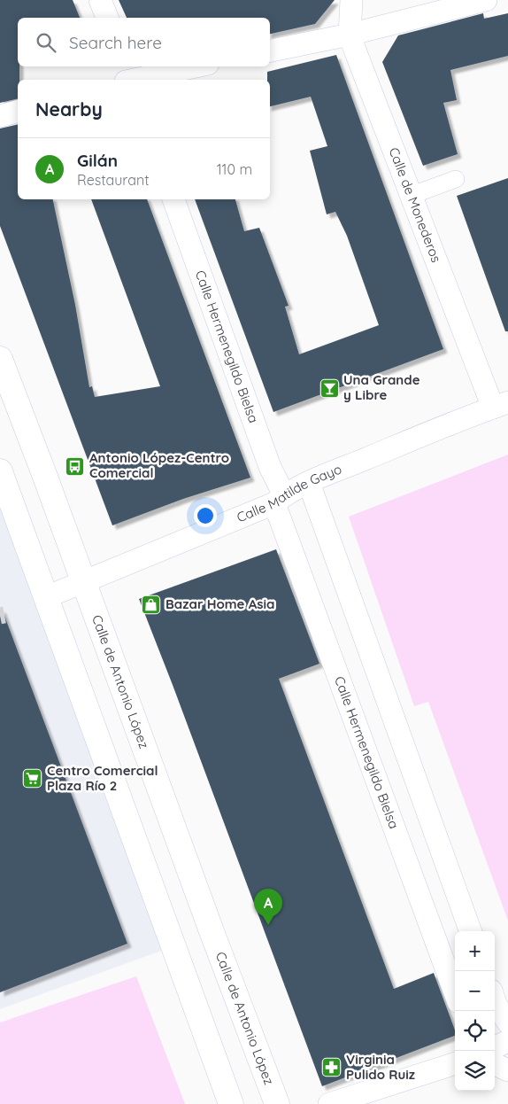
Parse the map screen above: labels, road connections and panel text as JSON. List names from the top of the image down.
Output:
{
  "streets": {
    "main road": ["Calle de Antonio López"],
    "street": ["Calle de Monederos", "Calle Hermenegildo Bielsa", "Calle Matilde Gayo"]
  },
  "crossings": [
    ["Calle de Monederos", "Calle Matilde Gayo"],
    ["Calle Hermenegildo Bielsa", "Calle Matilde Gayo"],
    ["Calle Matilde Gayo", "Calle de Antonio López"]
  ],
  "places": {
    "bar": ["Una Grande y Libre"],
    "bus stop": ["Antonio López-Centro Comercial"],
    "shop": ["Bazar Home Asia"],
    "supermarket": ["Centro Comercial Plaza Río 2"],
    "pharmacy": ["Virginia Pulido Ruiz"]
  },
  "page": {
    "search": "Search here",
    "heading": "Nearby",
    "list": [
      {
        "mark": "A",
        "name": "Gilán",
        "note": "Restaurant",
        "value": "110 m"
      }
    ],
    "pins": "A",
    "map_buttons": ["+", "−"]
  }
}
